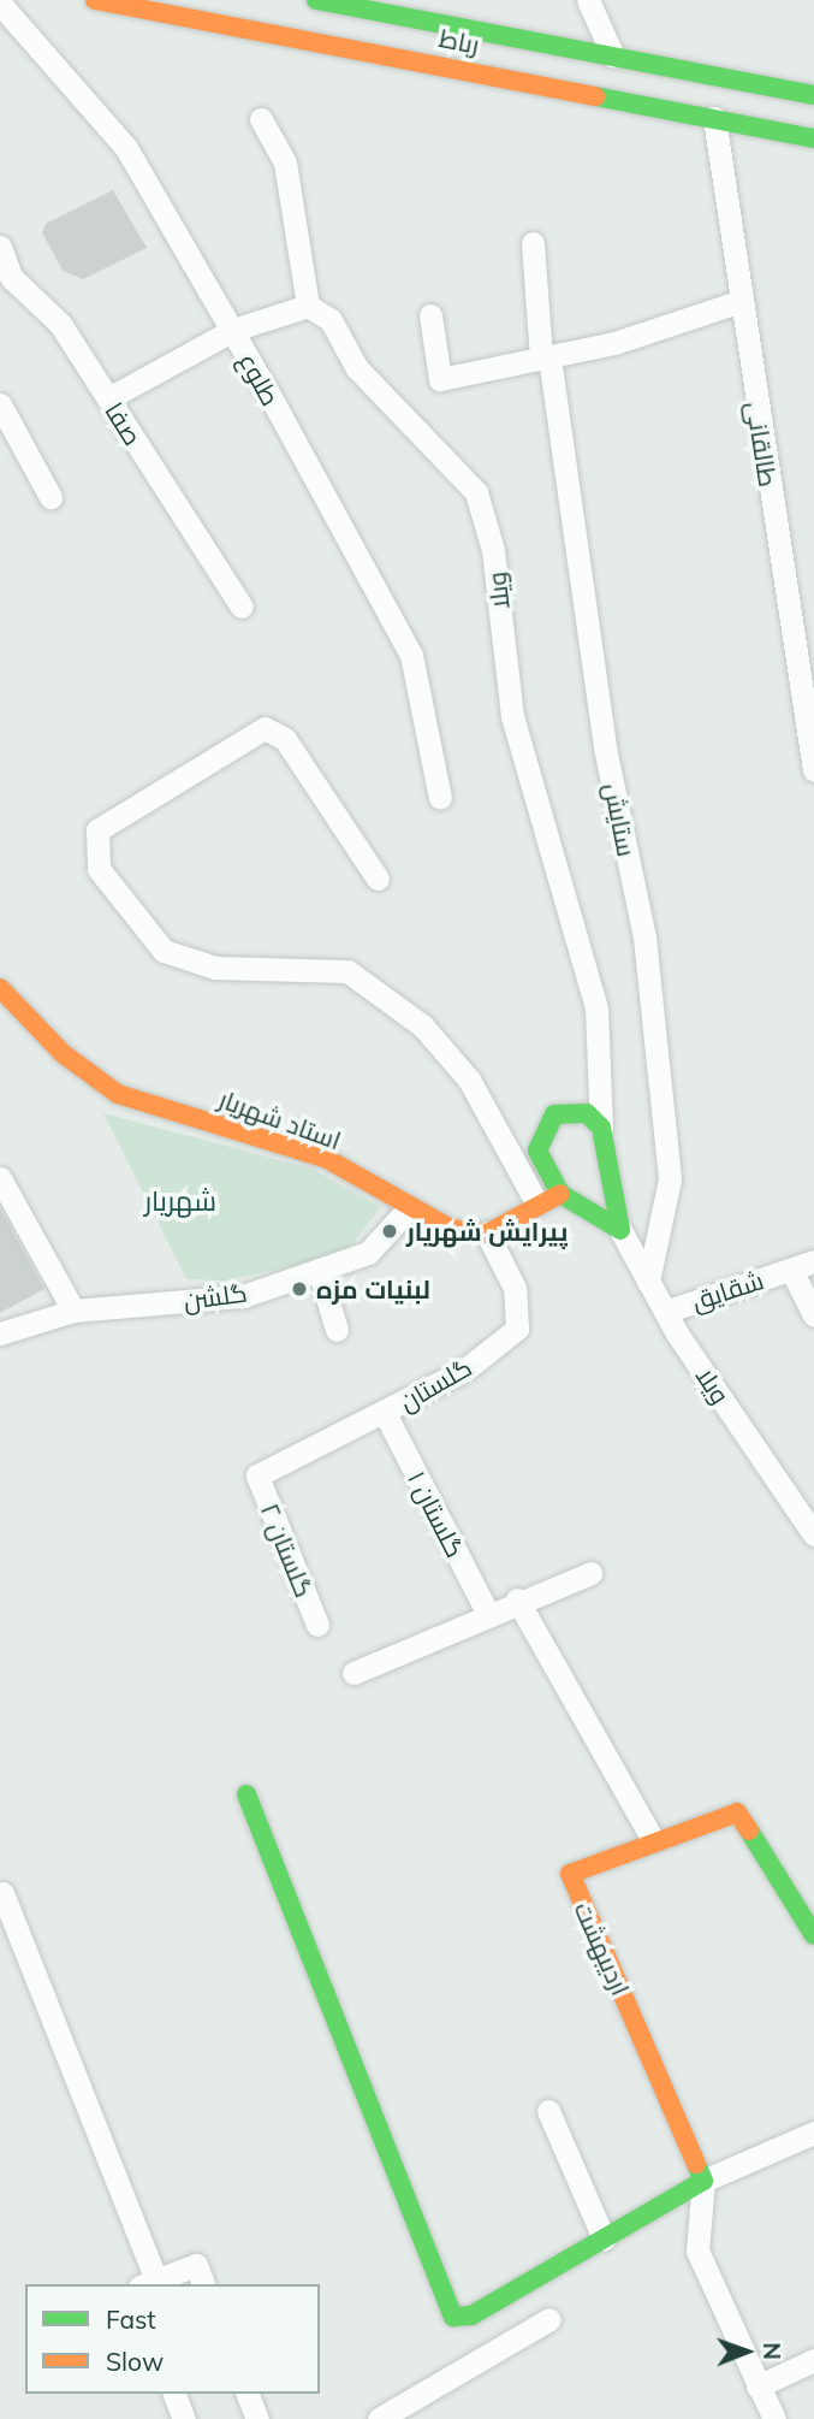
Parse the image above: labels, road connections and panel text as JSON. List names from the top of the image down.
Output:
{
  "streets": {
    "street": [
      "رباط",
      "طلوع",
      "صفا",
      "طالقانی",
      "ویلا",
      "ستایش",
      "استاد شهریار",
      "شقایق",
      "گلشن",
      "گلستان",
      "گلستان ۱",
      "گلستان ۲",
      "اردیبهشت"
    ]
  },
  "crossings": [
    ["رباط", "طالقانی"],
    ["ویلا", "ستایش"],
    ["ویلا", "شقایق"],
    ["استاد شهریار", "گلشن"],
    ["استاد شهریار", "گلستان"],
    ["گلستان", "گلستان ۱"],
    ["گلستان", "گلستان ۲"]
  ],
  "districts": ["شهریار"],
  "places": ["پیرایش شهریار", "لبنیات مزه"],
  "legend": ["Fast", "Slow"],
  "north": "right"
}
